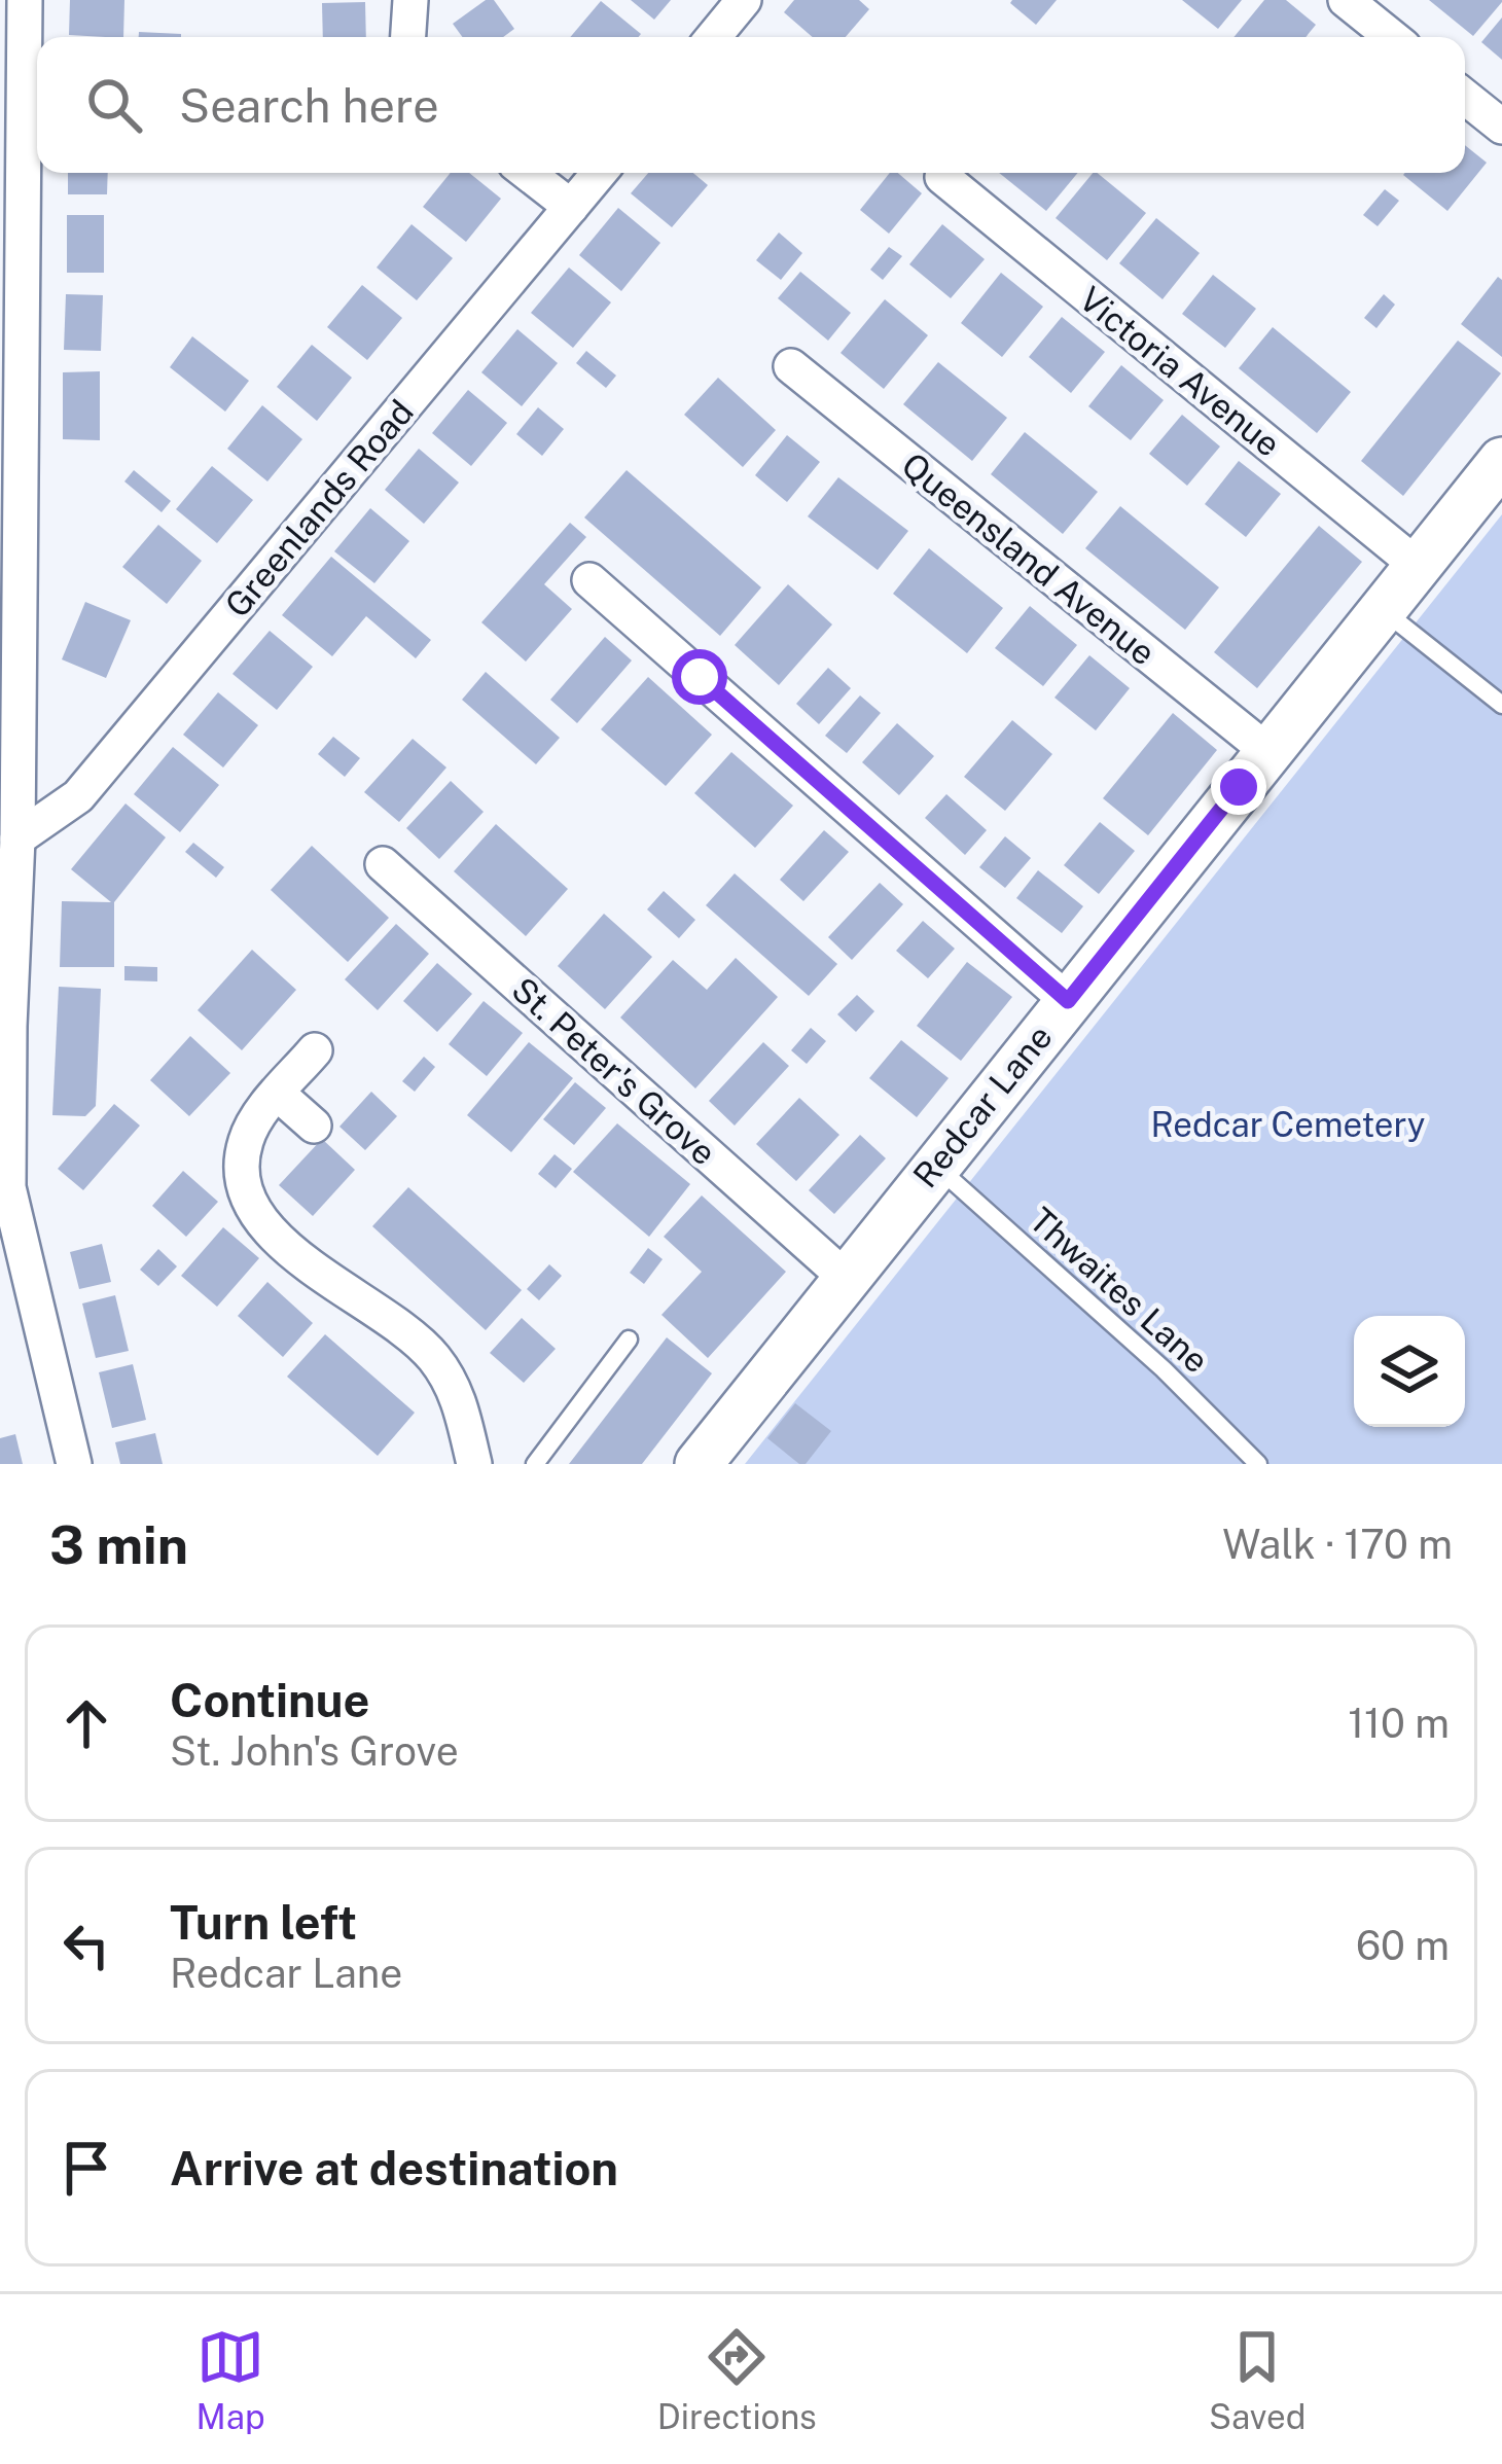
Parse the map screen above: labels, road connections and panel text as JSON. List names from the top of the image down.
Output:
{
  "streets": {
    "main road": ["Redcar Lane"],
    "street": [
      "Victoria Avenue",
      "Greenlands Road",
      "Queensland Avenue",
      "St. Peter's Grove"
    ],
    "lane": ["Thwaites Lane"]
  },
  "crossings": [
    ["Victoria Avenue", "Redcar Lane"],
    ["Queensland Avenue", "Redcar Lane"],
    ["St. Peter's Grove", "Redcar Lane"],
    ["Redcar Lane", "Thwaites Lane"]
  ],
  "parks": ["Redcar Cemetery"],
  "page": {
    "search": "Search here",
    "heading": ["3 min", "Walk · 170 m"],
    "list": [
      ["Continue", "St. John's Grove", "110 m"],
      ["Turn left", "Redcar Lane", "60 m"],
      "Arrive at destination"
    ],
    "nav": ["Map", "Directions", "Saved"]
  }
}
